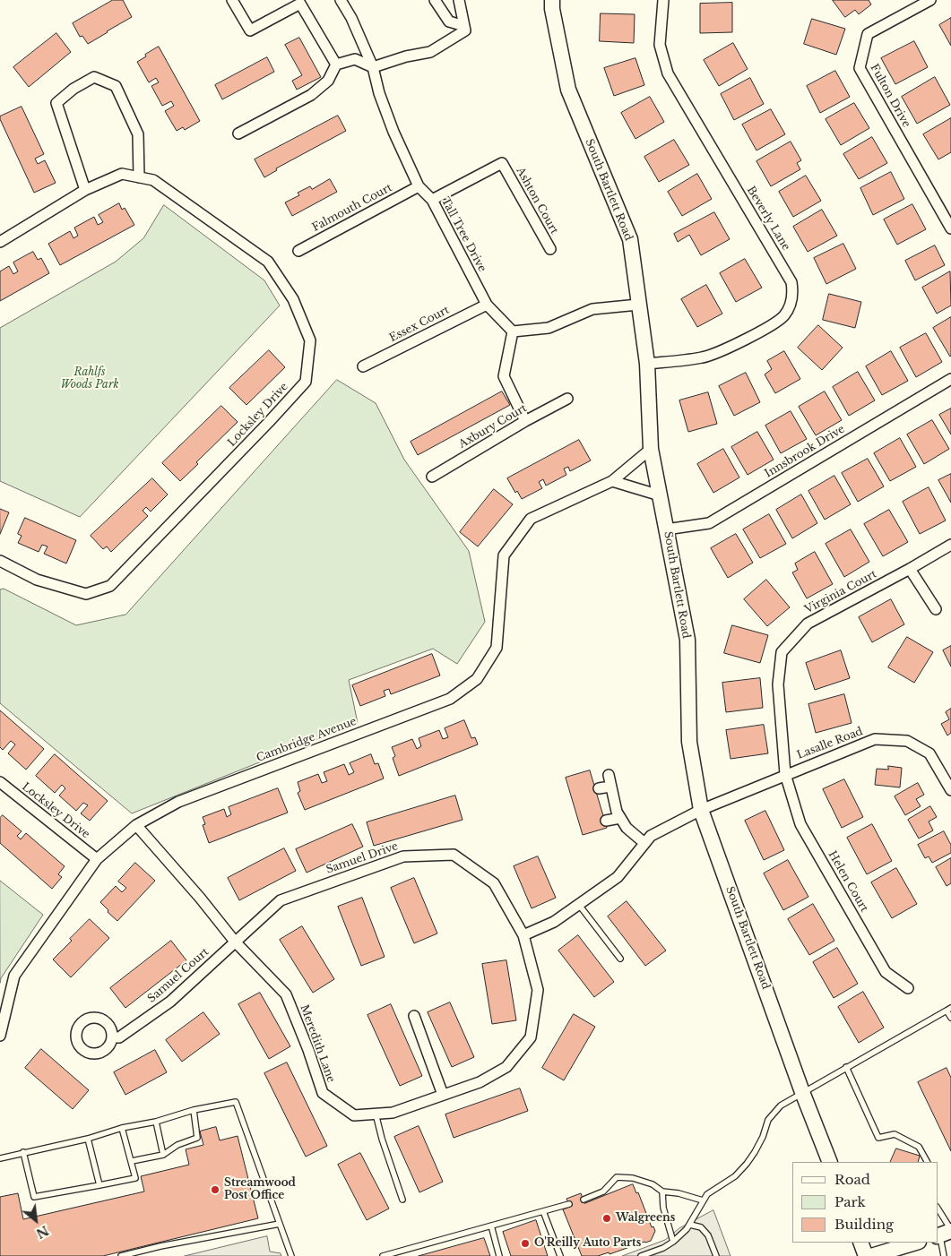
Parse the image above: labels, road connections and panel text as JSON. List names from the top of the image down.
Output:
{
  "streets": {
    "main road": ["South Bartlett Road"],
    "street": [
      "Fulton Drive",
      "Ashton Court",
      "Falmouth Court",
      "Beverly Lane",
      "Tall Tree Drive",
      "Essex Court",
      "Locksley Drive",
      "Axbury Court",
      "Innsbrook Drive",
      "Virginia Court",
      "Cambridge Avenue",
      "Lasalle Road",
      "Samuel Drive",
      "Helen Court",
      "Samuel Court",
      "Meredith Lane"
    ]
  },
  "crossings": [
    ["South Bartlett Road", "Beverly Lane"],
    ["South Bartlett Road", "Innsbrook Drive"],
    ["South Bartlett Road", "Cambridge Avenue"],
    ["South Bartlett Road", "Lasalle Road"],
    ["Ashton Court", "Tall Tree Drive"],
    ["Falmouth Court", "Tall Tree Drive"],
    ["Tall Tree Drive", "Essex Court"],
    ["Locksley Drive", "Cambridge Avenue"],
    ["Virginia Court", "Lasalle Road"],
    ["Virginia Court", "Helen Court"],
    ["Cambridge Avenue", "Meredith Lane"],
    ["Lasalle Road", "Helen Court"],
    ["Samuel Drive", "Samuel Court"],
    ["Samuel Drive", "Meredith Lane"],
    ["Samuel Court", "Meredith Lane"]
  ],
  "parks": ["Rahlfs Woods Park"],
  "places": ["Streamwood Post Office", "Walgreens", "O'Reilly Auto Parts"],
  "legend": ["Road", "Park", "Building"],
  "north": "bottom right"
}
